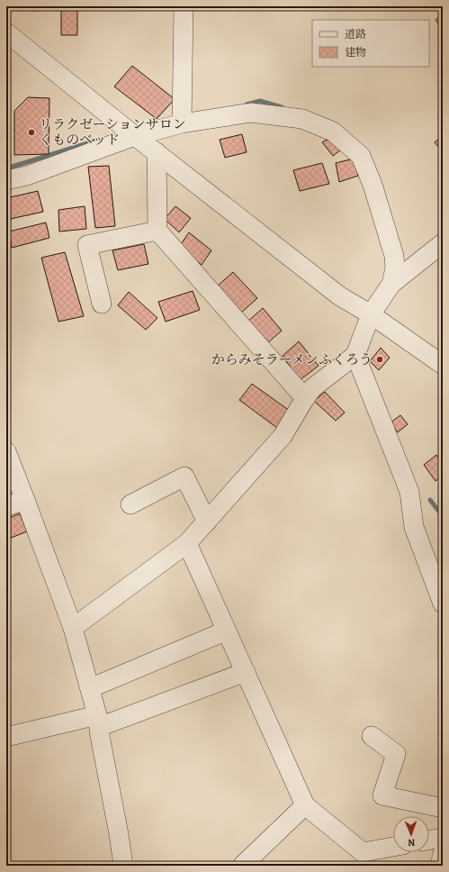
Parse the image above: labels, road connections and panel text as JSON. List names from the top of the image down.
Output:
{
  "places": ["リラクゼーションサロン くものベッド", "からみそラーメンふくろう"],
  "legend": ["道路", "建物"],
  "north": "bottom"
}
